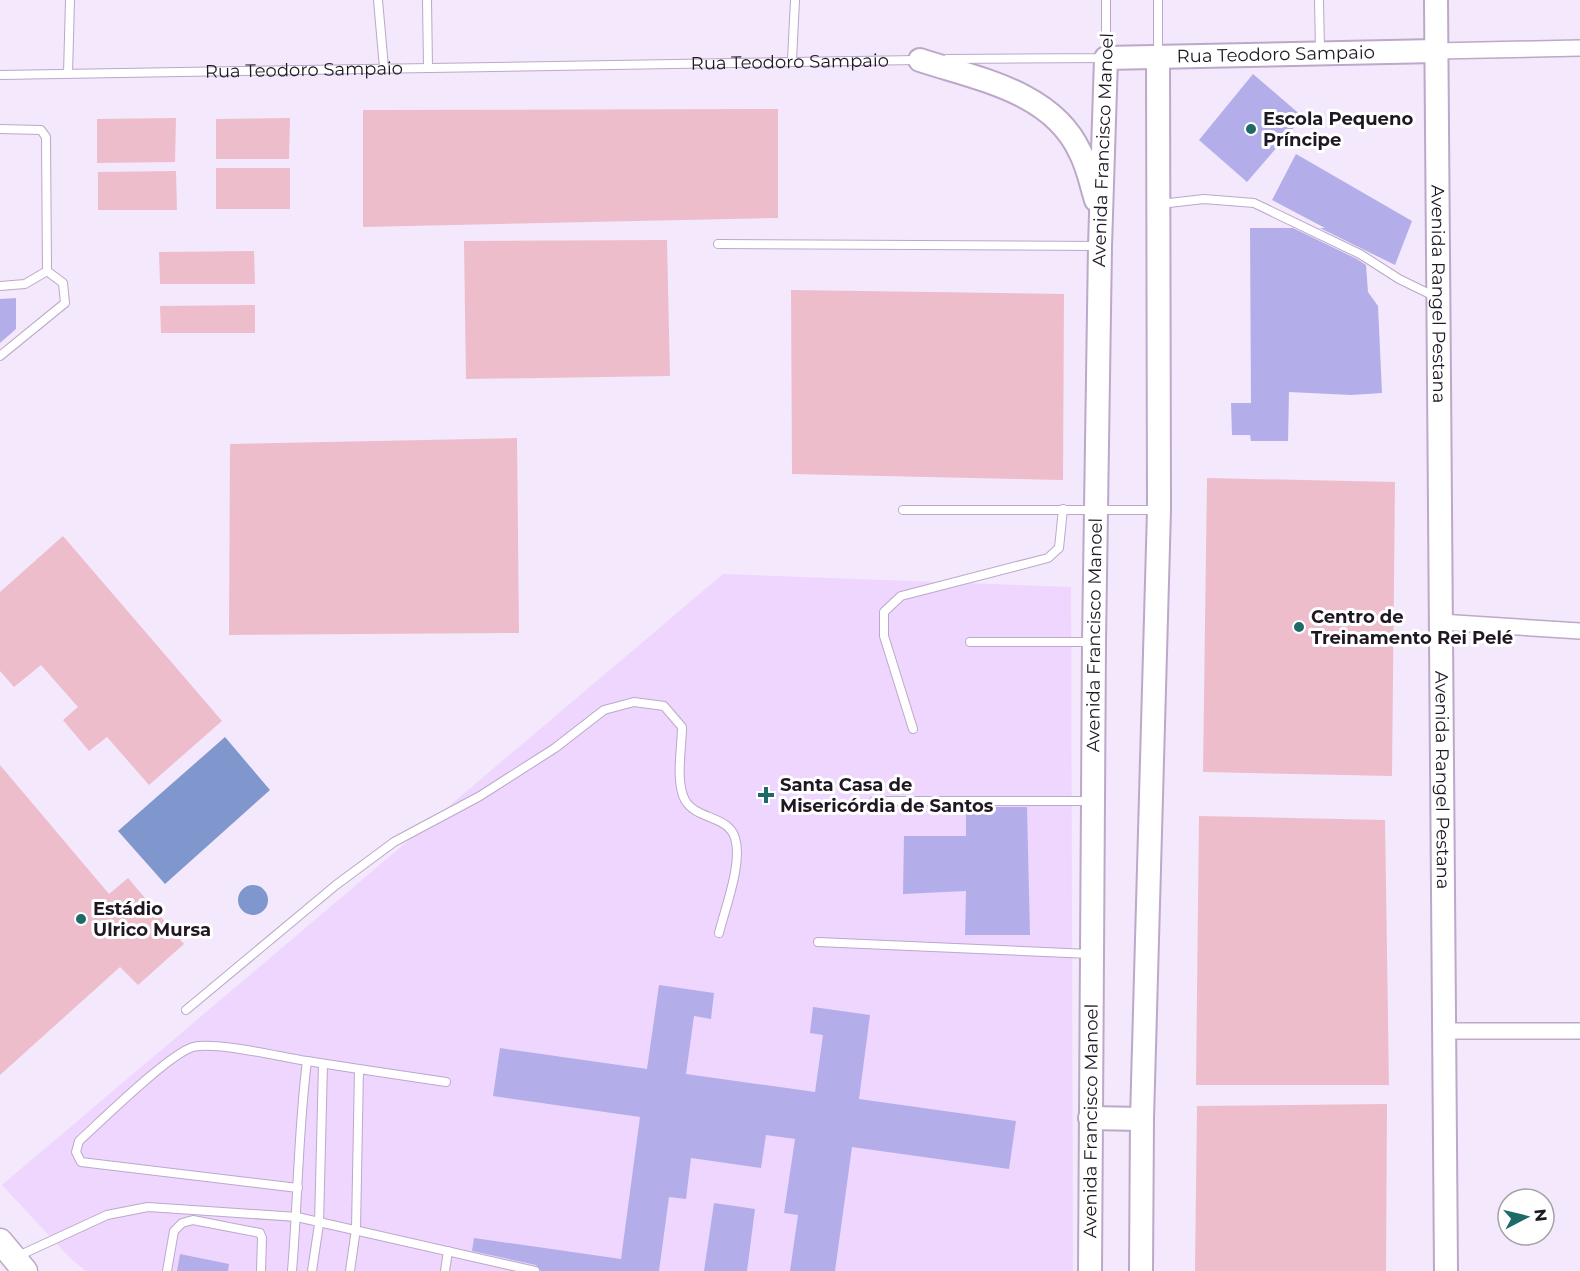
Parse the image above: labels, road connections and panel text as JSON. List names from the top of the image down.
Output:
{
  "streets": {
    "street": ["Rua Teodoro Sampaio", "Avenida Francisco Manoel", "Avenida Rangel Pestana"]
  },
  "crossings": [
    ["Rua Teodoro Sampaio", "Avenida Francisco Manoel"],
    ["Rua Teodoro Sampaio", "Avenida Rangel Pestana"]
  ],
  "places": {
    "other": ["Escola Pequeno Príncipe", "Centro de Treinamento Rei Pelé", "Estádio Ulrico Mursa"],
    "health": ["Santa Casa de Misericórdia de Santos"]
  },
  "north": "right"
}
